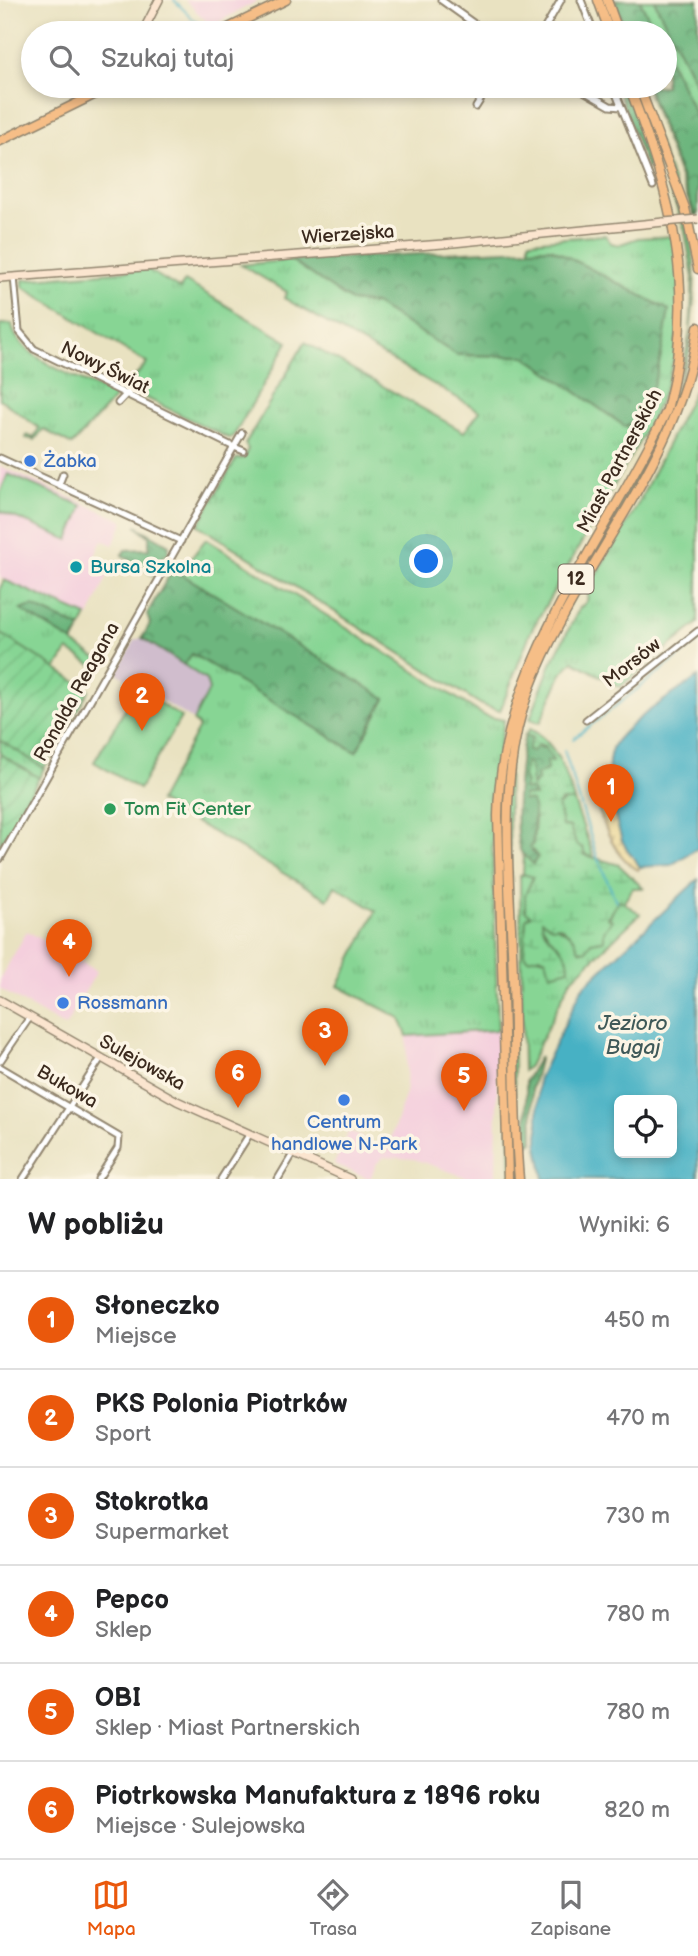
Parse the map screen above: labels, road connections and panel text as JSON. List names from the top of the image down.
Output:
{
  "streets": {
    "main road": ["Miast Partnerskich", "12"],
    "street": [
      "Wierzejska",
      "Nowy Świat",
      "Morsów",
      "Ronalda Reagana",
      "Sulejowska",
      "Bukowa"
    ]
  },
  "crossings": [
    ["Wierzejska", "Nowy Świat"]
  ],
  "water": ["Jezioro Bugaj"],
  "places": [
    "Żabka",
    "Bursa Szkolna",
    "Tom Fit Center",
    "Rossmann",
    "Centrum handlowe N-Park"
  ],
  "page": {
    "search": "Szukaj tutaj",
    "pins": [
      "2",
      "1",
      "4",
      "3",
      "6",
      "5"
    ],
    "heading": ["W pobliżu", "Wyniki: 6"],
    "list": [
      {
        "mark": "1",
        "name": "Słoneczko",
        "note": "Miejsce",
        "value": "450 m"
      },
      {
        "mark": "2",
        "name": "PKS Polonia Piotrków",
        "note": "Sport",
        "value": "470 m"
      },
      {
        "mark": "3",
        "name": "Stokrotka",
        "note": "Supermarket",
        "value": "730 m"
      },
      {
        "mark": "4",
        "name": "Pepco",
        "note": "Sklep",
        "value": "780 m"
      },
      {
        "mark": "5",
        "name": "OBI",
        "note": "Sklep · Miast Partnerskich",
        "value": "780 m"
      },
      {
        "mark": "6",
        "name": "Piotrkowska Manufaktura z 1896 roku",
        "note": "Miejsce · Sulejowska",
        "value": "820 m"
      }
    ],
    "nav": ["Mapa", "Trasa", "Zapisane"]
  }
}
